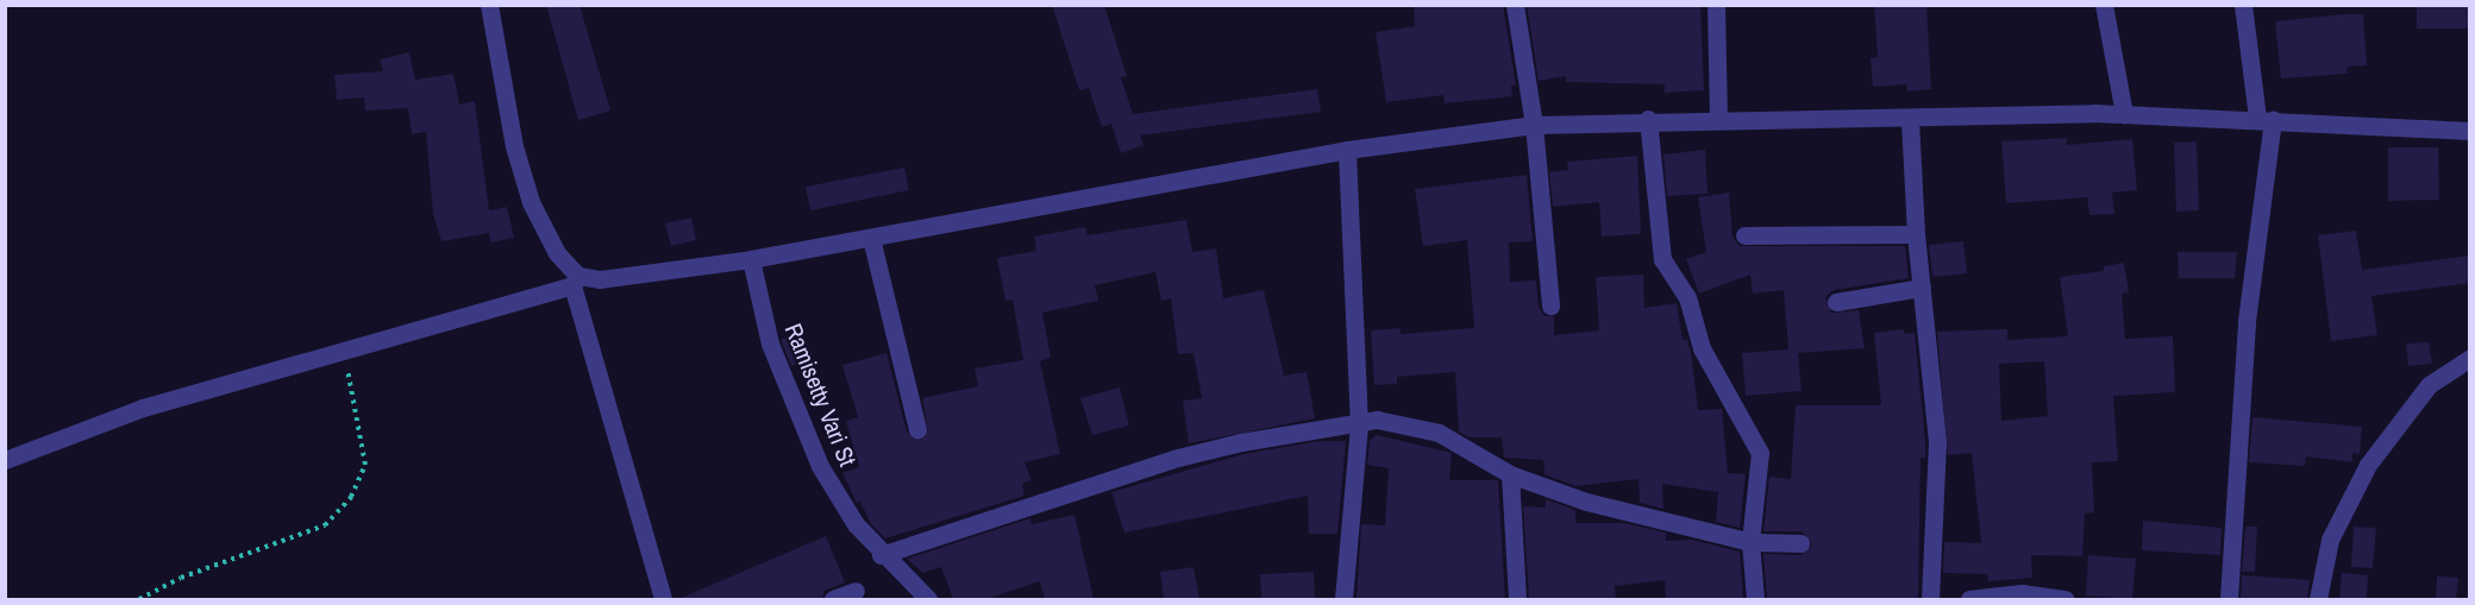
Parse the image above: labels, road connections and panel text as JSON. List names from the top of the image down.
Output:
{
  "streets": {
    "street": ["Ramisetty Vari St"]
  }
}
